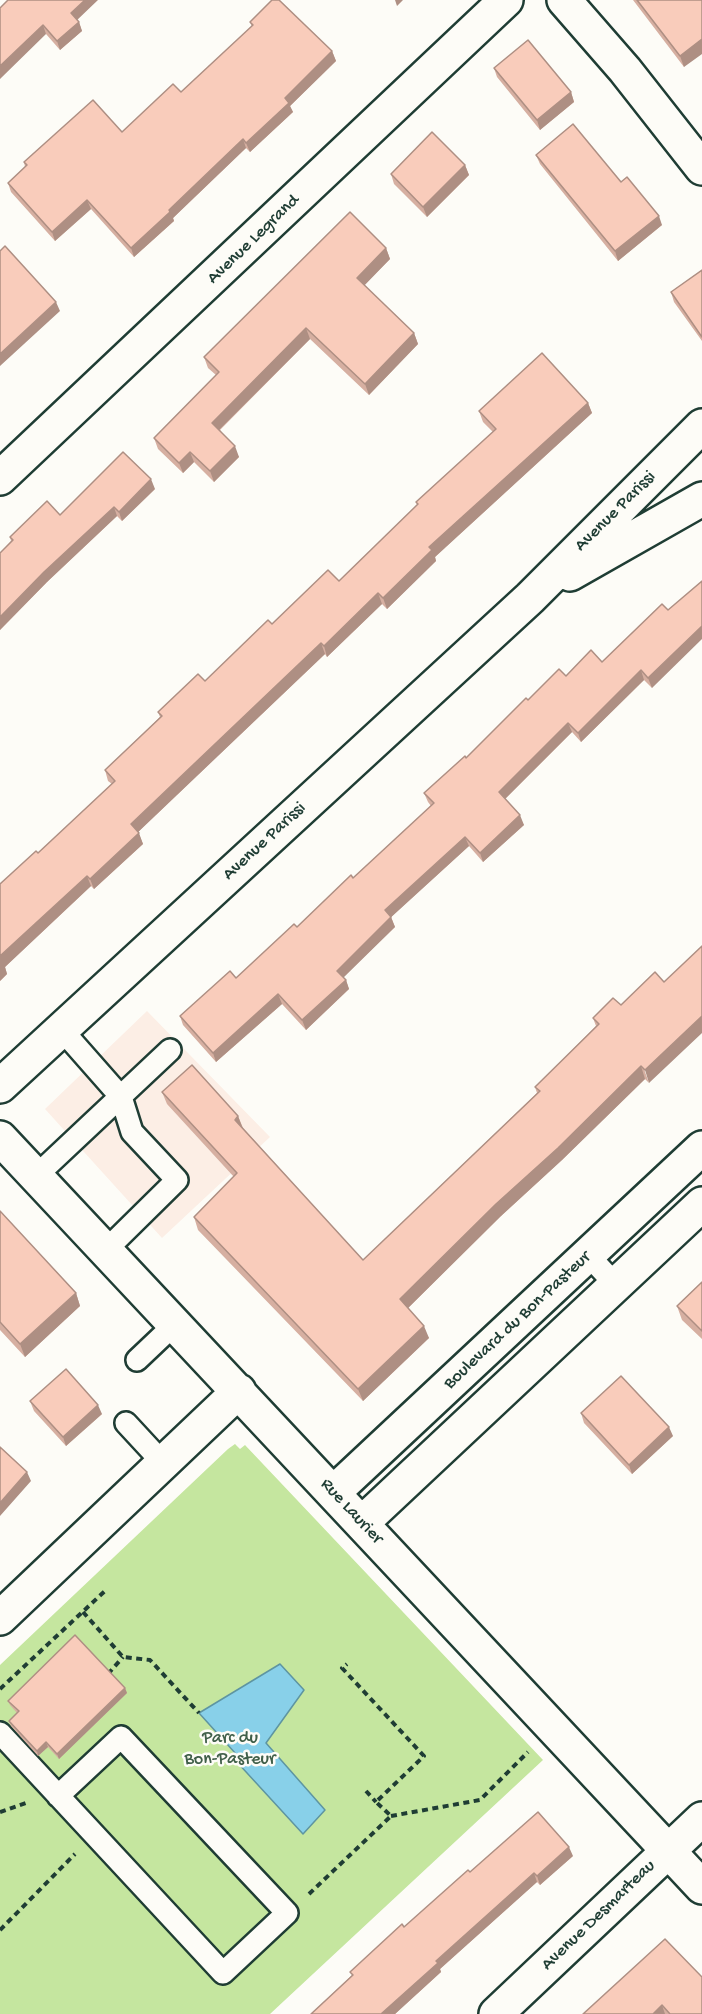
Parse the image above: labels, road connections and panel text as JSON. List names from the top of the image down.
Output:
{
  "streets": {
    "street": [
      "Avenue Legrand",
      "Avenue Parissi",
      "Boulevard du Bon-Pasteur",
      "Rue Laurier",
      "Avenue Desmarteau"
    ]
  },
  "crossings": [
    ["Boulevard du Bon-Pasteur", "Rue Laurier"],
    ["Rue Laurier", "Avenue Desmarteau"]
  ],
  "parks": ["Parc du Bon-Pasteur"]
}
